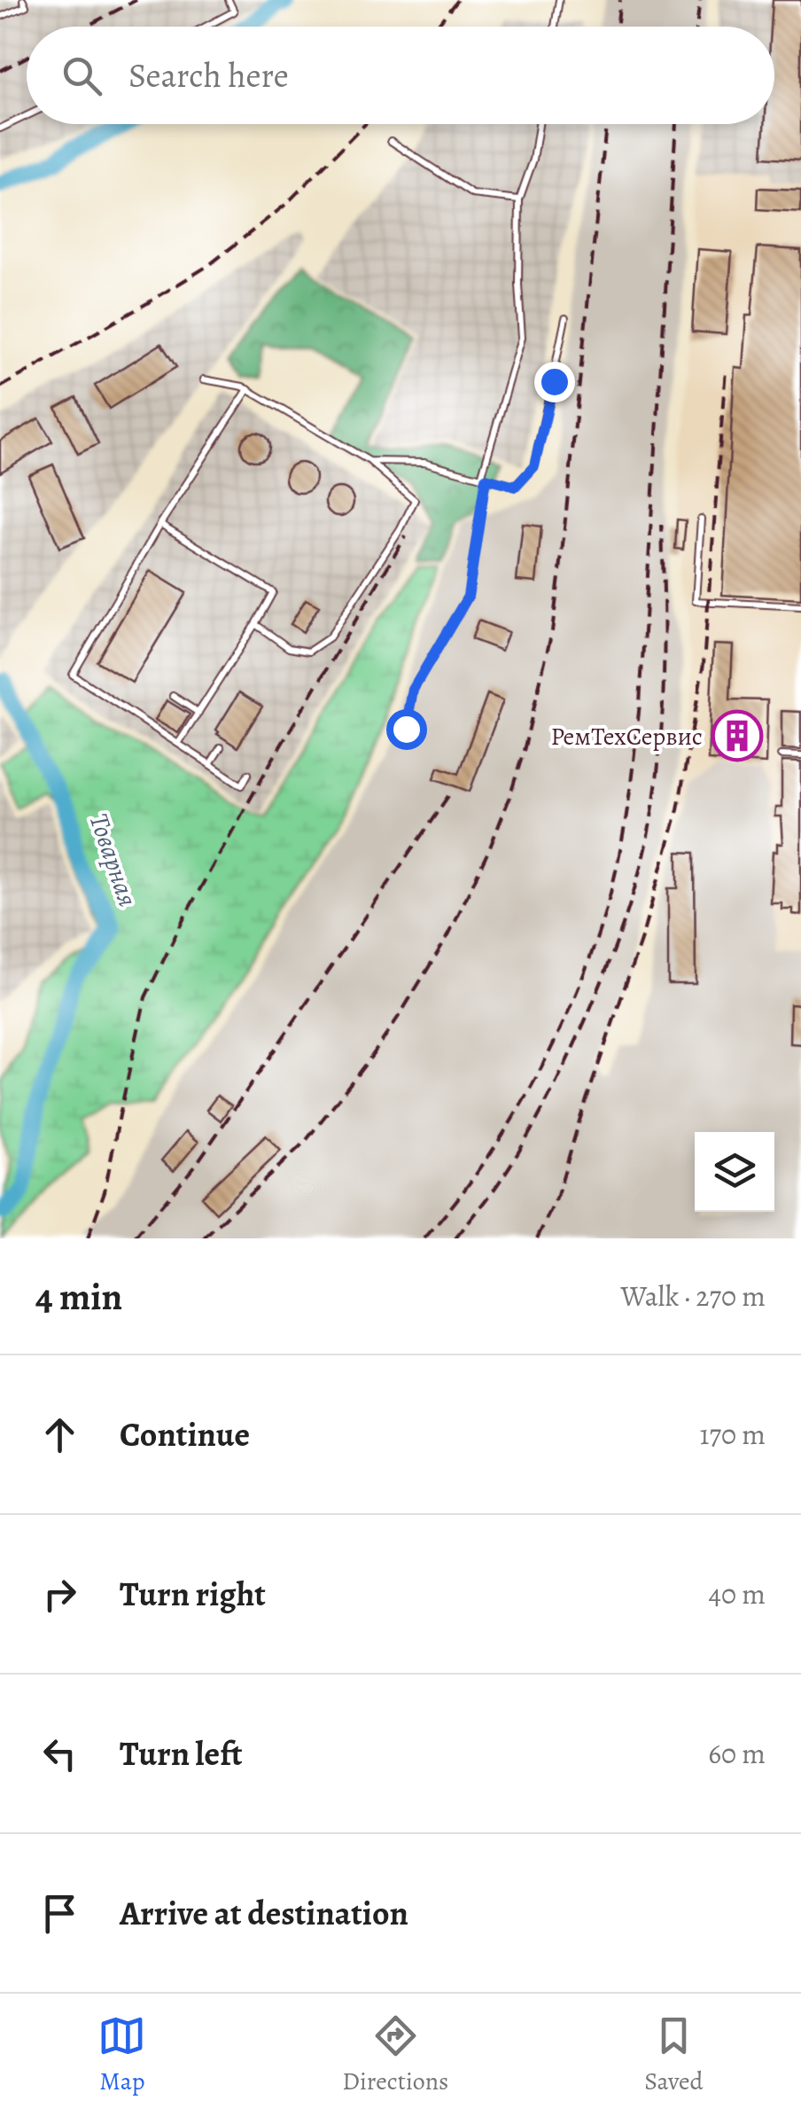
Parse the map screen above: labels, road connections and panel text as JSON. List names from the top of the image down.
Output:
{
  "water": ["Товарная"],
  "places": {
    "building": ["РемТехСервис"]
  },
  "page": {
    "search": "Search here",
    "heading": ["4 min", "Walk · 270 m"],
    "list": [
      ["Continue", "170 m"],
      ["Turn right", "40 m"],
      ["Turn left", "60 m"],
      "Arrive at destination"
    ],
    "nav": ["Map", "Directions", "Saved"]
  }
}
